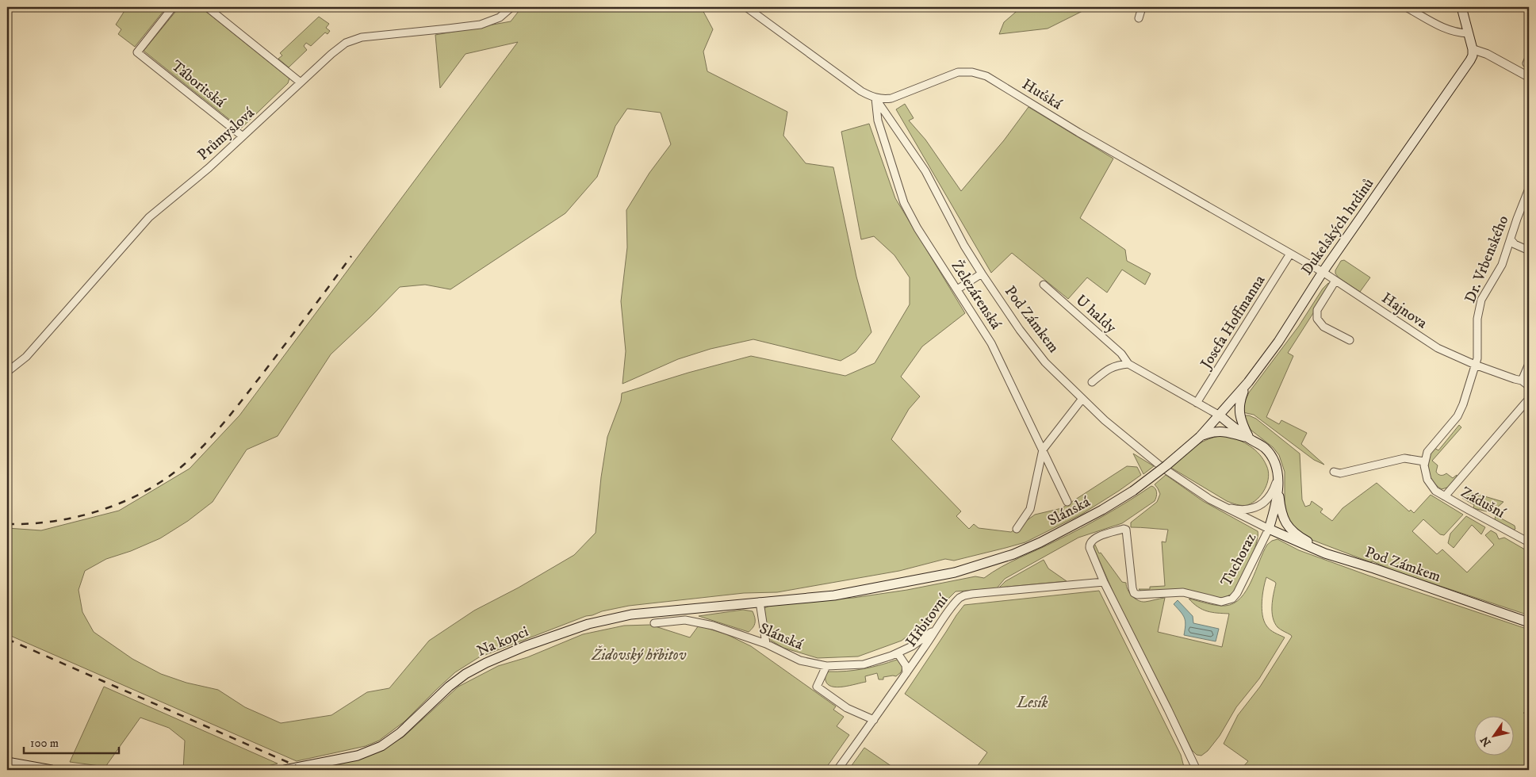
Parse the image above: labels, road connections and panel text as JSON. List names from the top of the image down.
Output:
{
  "streets": {
    "main road": [
      "Dukelských hrdinů",
      "Pod Zámkem",
      "Slánská",
      "Na kopci"
    ],
    "street": [
      "Táboritská",
      "Huťská",
      "Průmyslová",
      "Dr. Vrbenského",
      "Železárenská",
      "Hajnova",
      "U haldy",
      "Josefa Hoffmanna",
      "Zádušní",
      "Tuchoraz",
      "Hřbitovní"
    ]
  },
  "crossings": [
    ["Táboritská", "Průmyslová"],
    ["Huťská", "Dukelských hrdinů"],
    ["Huťská", "Železárenská"],
    ["Huťská", "Hajnova"],
    ["Huťská", "Pod Zámkem"],
    ["Huťská", "Josefa Hoffmanna"],
    ["Dukelských hrdinů", "Hajnova"],
    ["Dukelských hrdinů", "Slánská"],
    ["Dr. Vrbenského", "Hajnova"],
    ["Dr. Vrbenského", "Zádušní"],
    ["Železárenská", "Pod Zámkem"],
    ["Železárenská", "Slánská"],
    ["Pod Zámkem", "Slánská"],
    ["Pod Zámkem", "Tuchoraz"],
    ["Slánská", "Hřbitovní"],
    ["Slánská", "Na kopci"],
    ["Tuchoraz", "Hřbitovní"]
  ],
  "parks": ["Židovský hřbitov", "Lesík"],
  "scale_bar": "100 m",
  "north": "bottom left"
}
